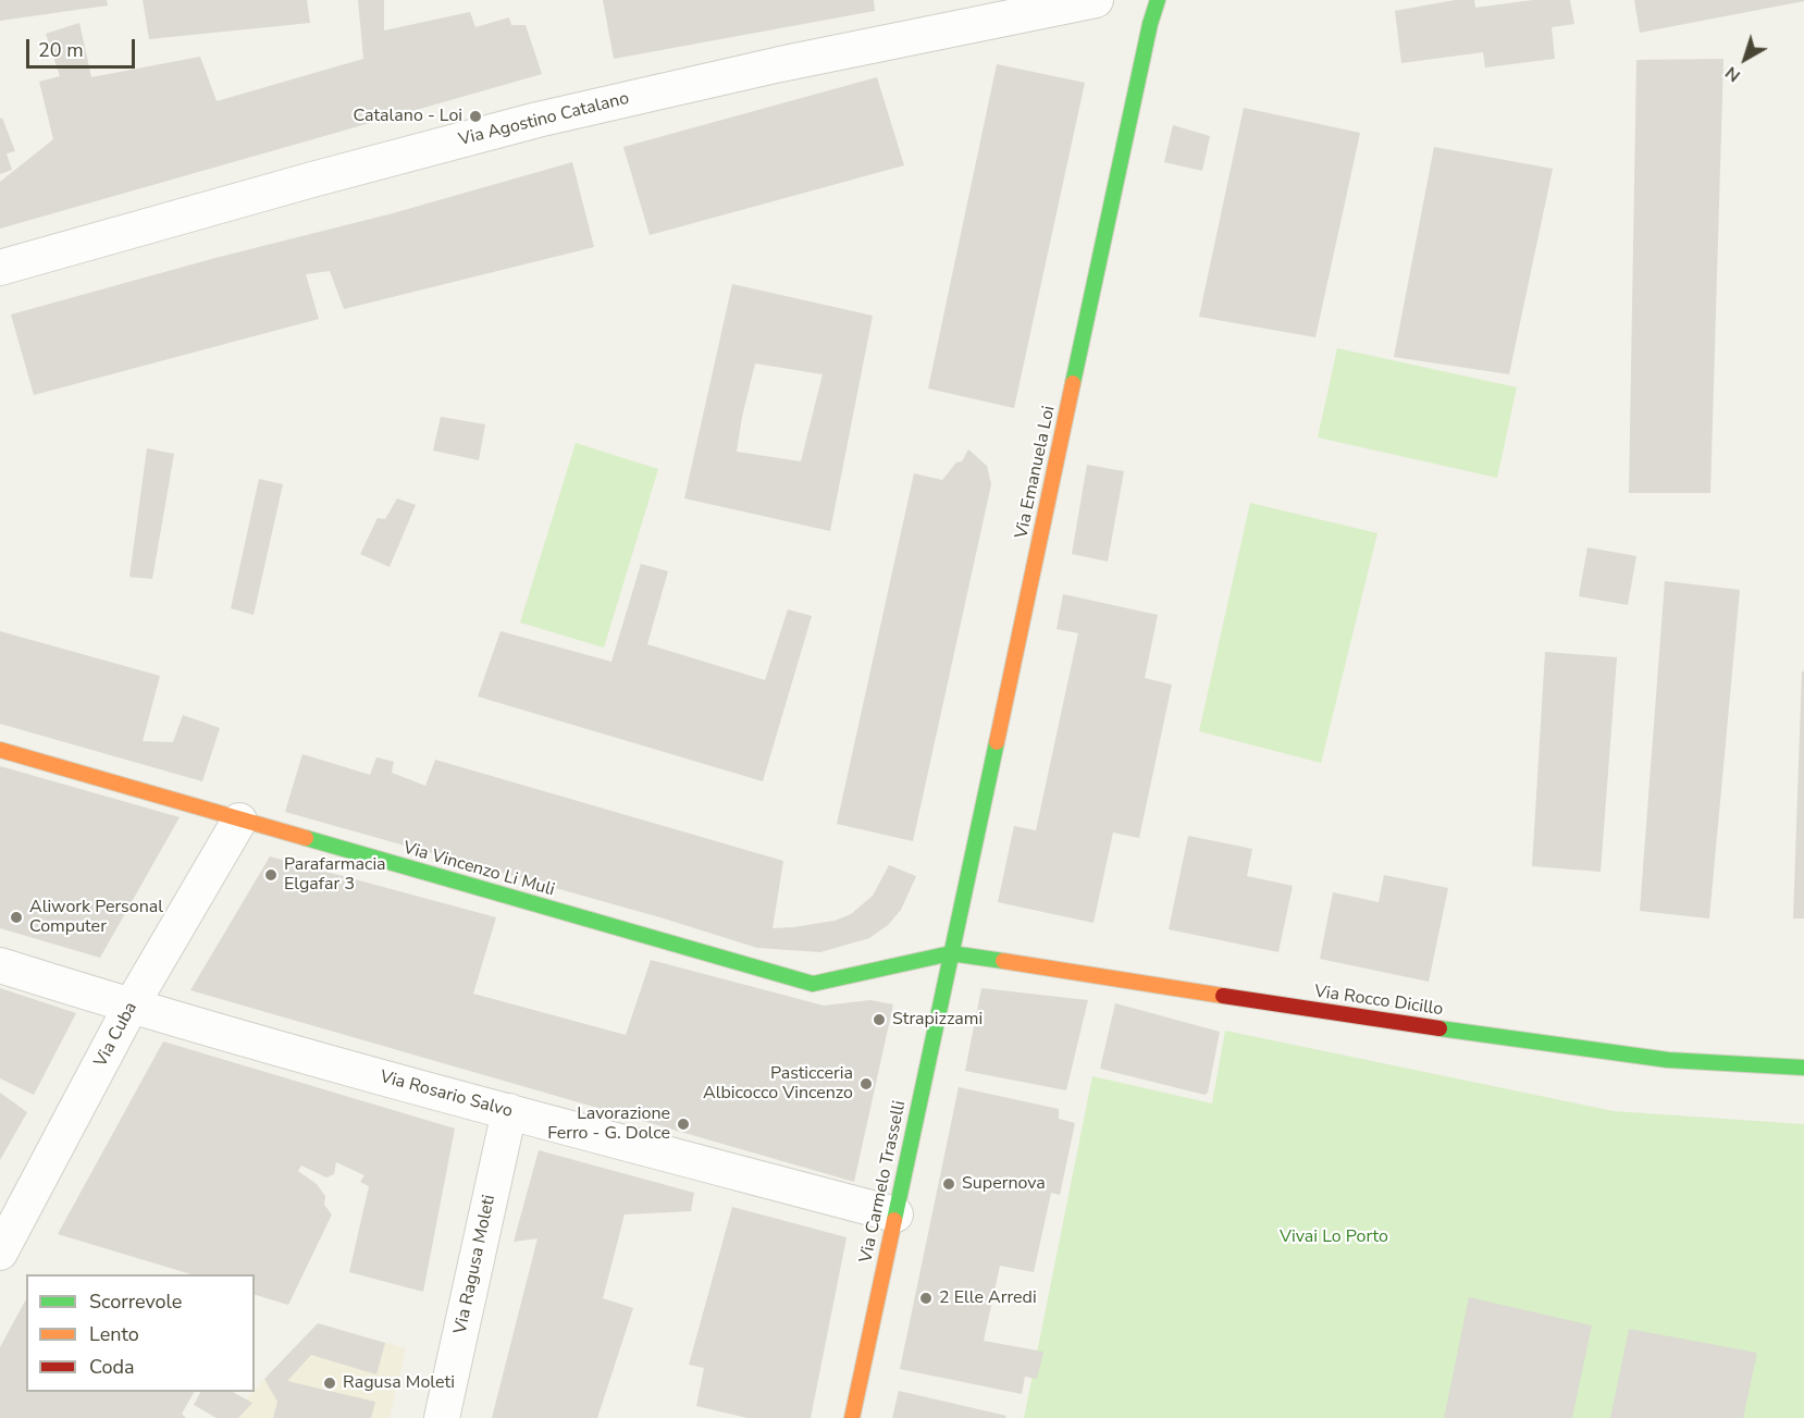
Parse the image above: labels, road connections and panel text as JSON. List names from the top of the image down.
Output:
{
  "streets": {
    "street": [
      "Via Agostino Catalano",
      "Via Emanuela Loi",
      "Via Vincenzo Li Muli",
      "Via Rocco Dicillo",
      "Via Cuba",
      "Via Rosario Salvo",
      "Via Carmelo Trasselli",
      "Via Ragusa Moleti"
    ]
  },
  "crossings": [
    ["Via Emanuela Loi", "Via Vincenzo Li Muli"],
    ["Via Emanuela Loi", "Via Rocco Dicillo"],
    ["Via Emanuela Loi", "Via Carmelo Trasselli"],
    ["Via Vincenzo Li Muli", "Via Rocco Dicillo"],
    ["Via Vincenzo Li Muli", "Via Cuba"],
    ["Via Vincenzo Li Muli", "Via Carmelo Trasselli"],
    ["Via Rocco Dicillo", "Via Carmelo Trasselli"],
    ["Via Cuba", "Via Rosario Salvo"],
    ["Via Rosario Salvo", "Via Carmelo Trasselli"],
    ["Via Rosario Salvo", "Via Ragusa Moleti"]
  ],
  "parks": ["Vivai Lo Porto"],
  "places": [
    "Catalano - Loi",
    "Parafarmacia Elgafar 3",
    "Aliwork Personal Computer",
    "Strapizzami",
    "Pasticceria Albicocco Vincenzo",
    "Lavorazione Ferro - G. Dolce",
    "Supernova",
    "2 Elle Arredi",
    "Ragusa Moleti"
  ],
  "legend": ["Scorrevole", "Lento", "Coda"],
  "scale_bar": "20 m",
  "north": "bottom left"
}
